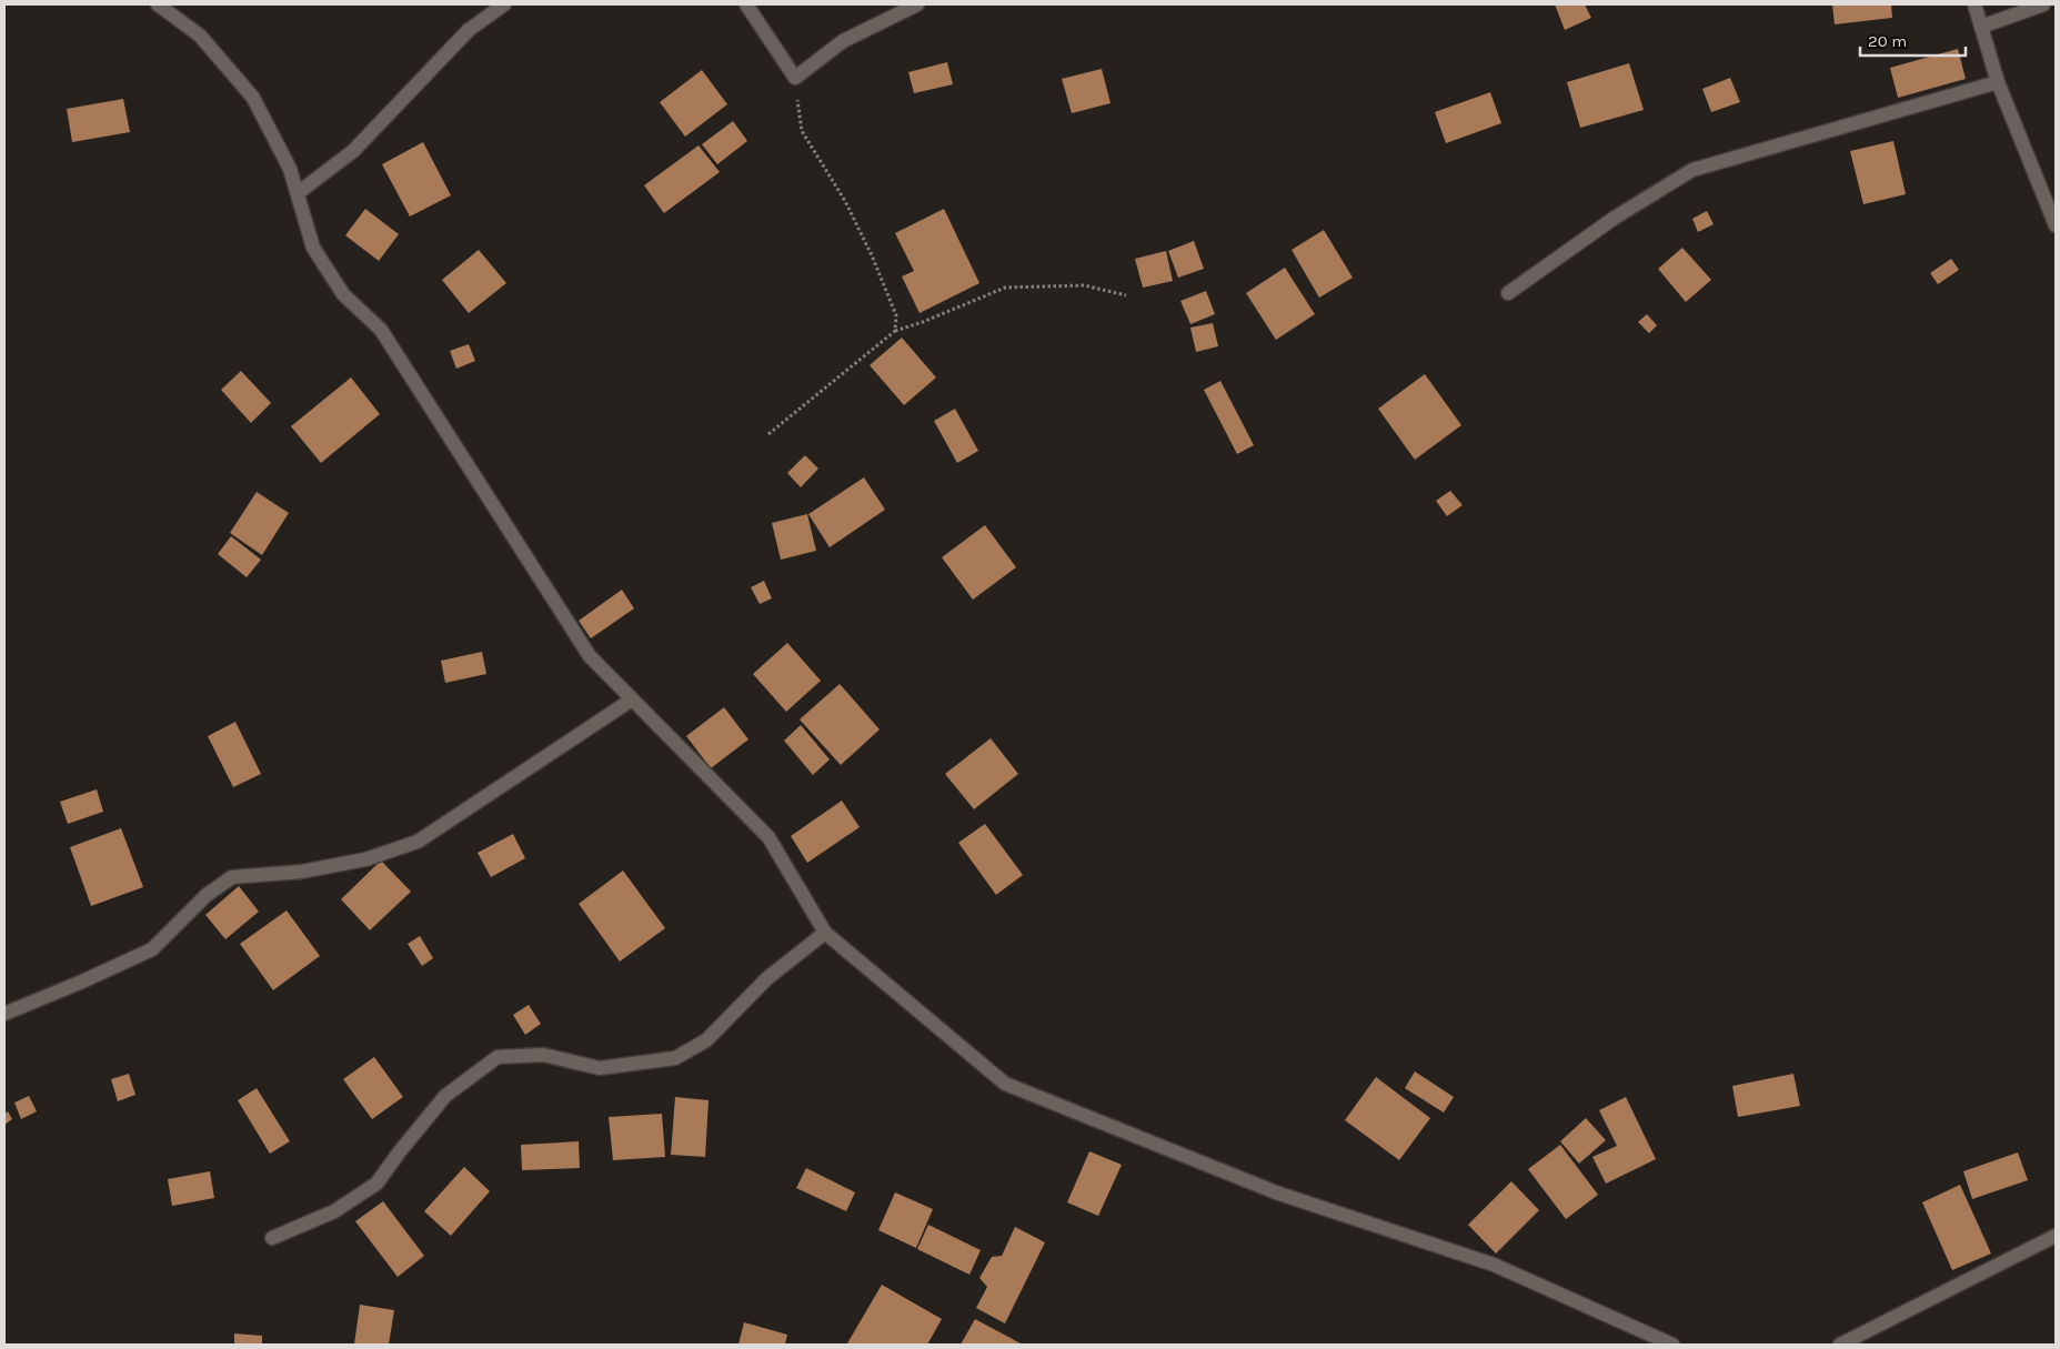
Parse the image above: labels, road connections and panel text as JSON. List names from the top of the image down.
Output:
{
  "scale_bar": "20 m"
}
